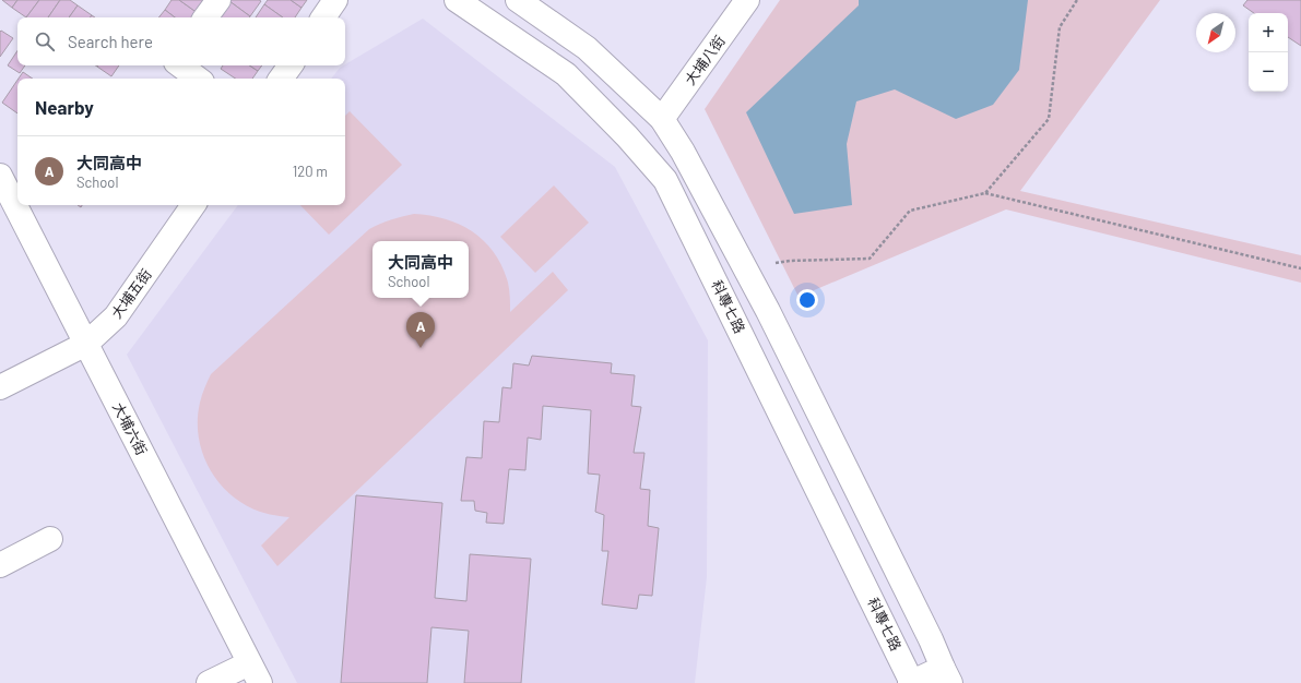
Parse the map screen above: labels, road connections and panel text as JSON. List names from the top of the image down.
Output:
{
  "streets": {
    "street": [
      "大埔八街",
      "大埔五街",
      "科專七路",
      "大埔六街"
    ]
  },
  "crossings": [
    ["大埔五街", "大埔六街"]
  ],
  "north": "bottom left",
  "page": {
    "map_buttons": ["+", "−"],
    "search": "Search here",
    "heading": "Nearby",
    "list": [
      {
        "mark": "A",
        "name": "大同高中",
        "note": "School",
        "value": "120 m"
      }
    ],
    "popup": ["大同高中", "School"],
    "pins": "A"
  }
}
